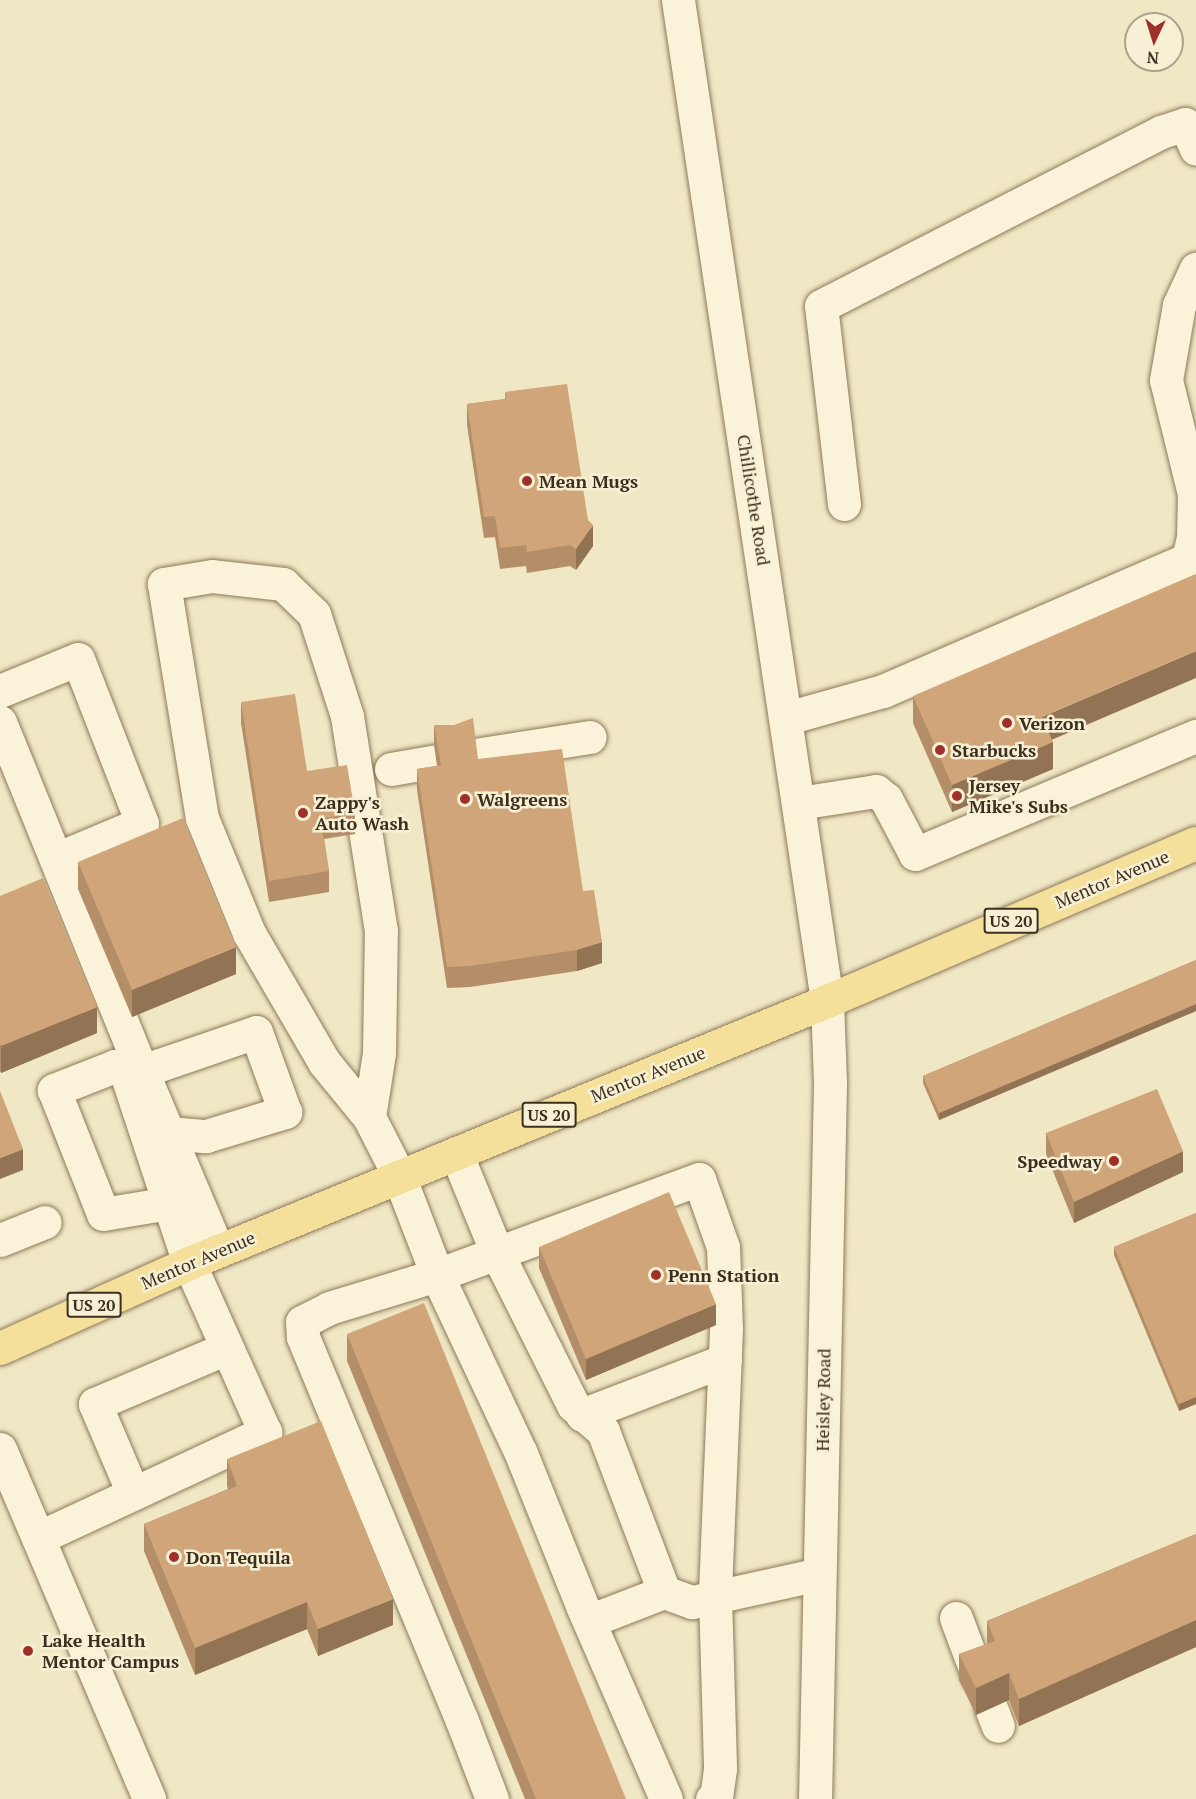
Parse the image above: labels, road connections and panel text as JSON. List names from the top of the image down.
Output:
{
  "streets": {
    "main road": ["Mentor Avenue", "US 20"],
    "street": ["Chillicothe Road", "Heisley Road"]
  },
  "crossings": [
    ["Chillicothe Road", "Mentor Avenue"],
    ["Chillicothe Road", "Heisley Road"],
    ["Mentor Avenue", "Heisley Road"]
  ],
  "places": [
    "Mean Mugs",
    "Verizon",
    "Starbucks",
    "Jersey Mike's Subs",
    "Walgreens",
    "Zappy's Auto Wash",
    "Speedway",
    "Penn Station",
    "Don Tequila",
    "Lake Health Mentor Campus"
  ],
  "north": "bottom"
}
